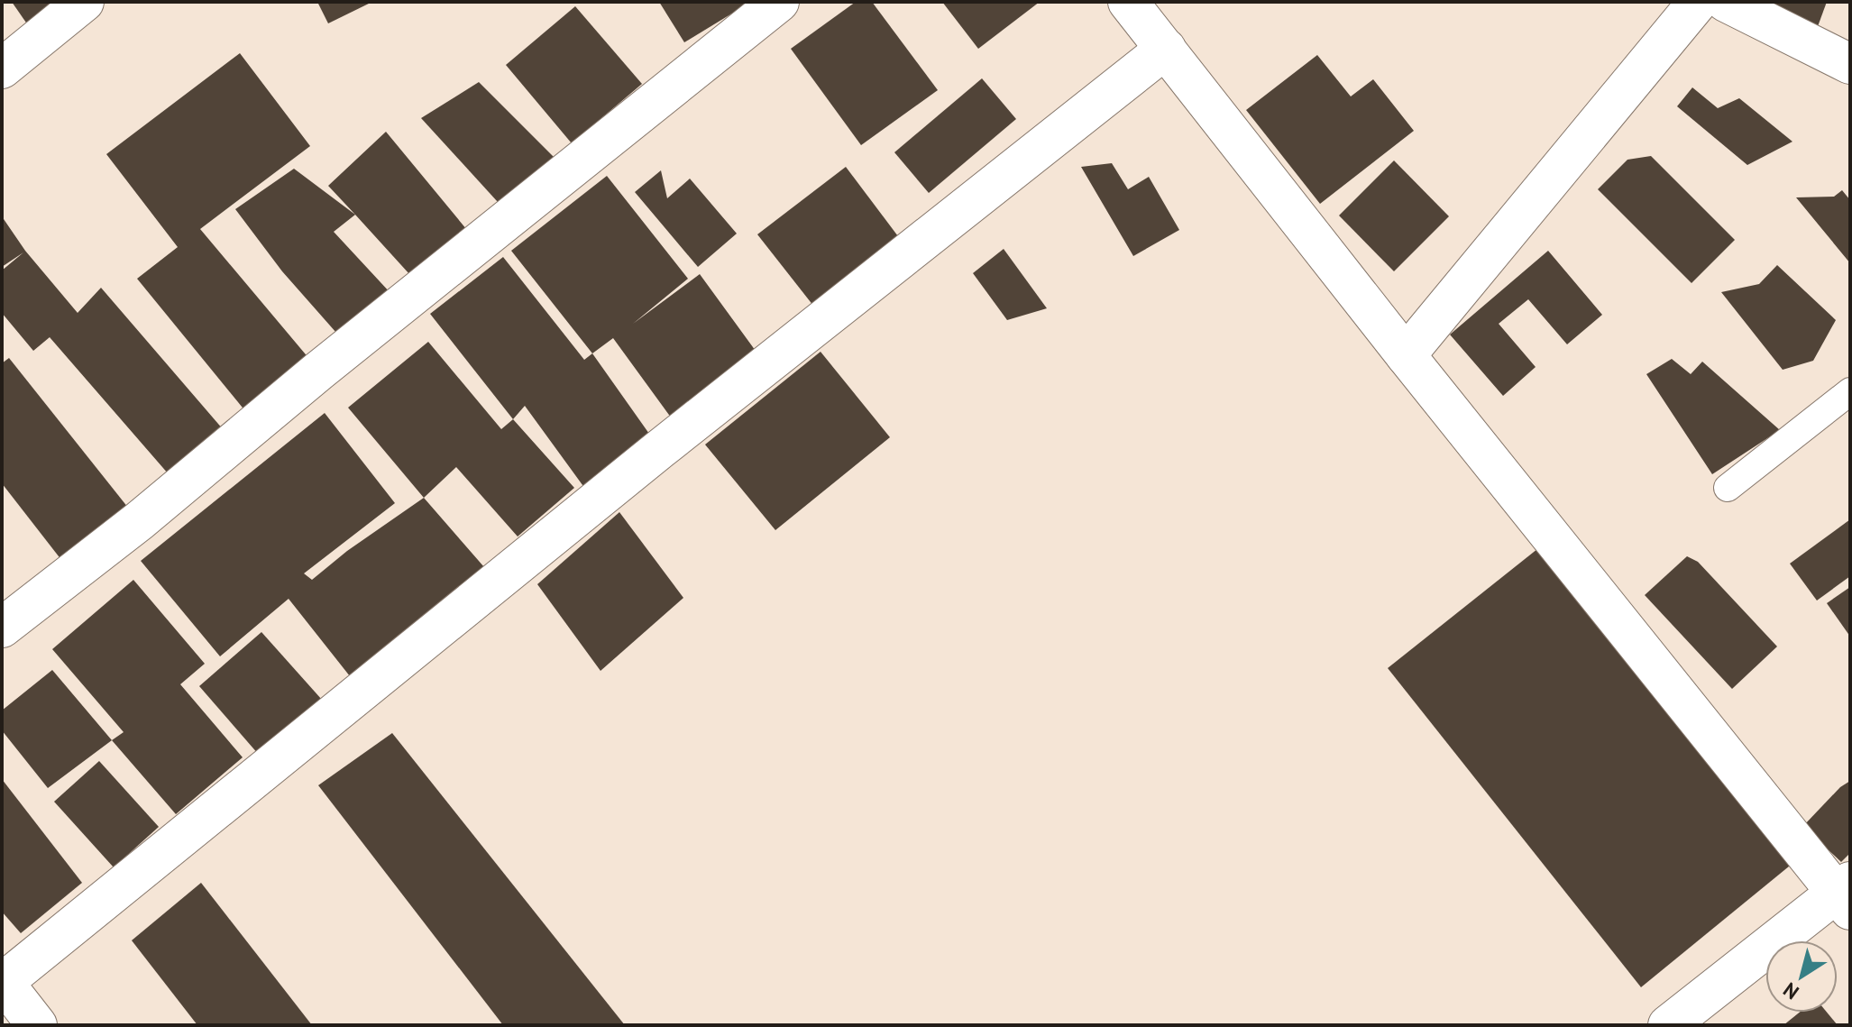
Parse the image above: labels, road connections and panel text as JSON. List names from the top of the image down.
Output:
{
  "north": "bottom left"
}
